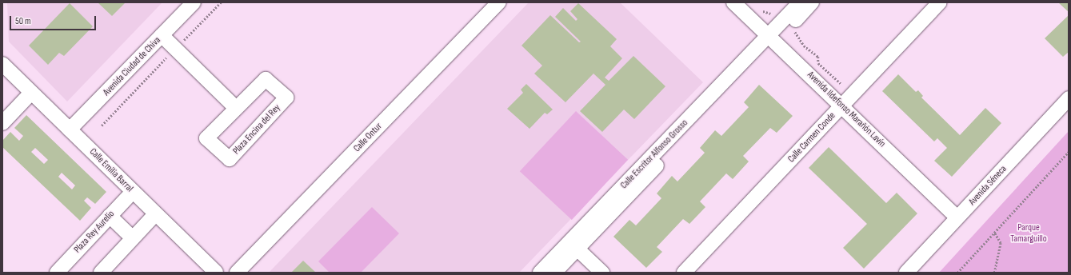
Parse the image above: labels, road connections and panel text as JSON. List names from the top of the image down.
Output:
{
  "streets": {
    "street": [
      "Avenida Ciudad de Chiva",
      "Avenida Ildefonso Marañón Lavín",
      "Plaza Encina del Rey",
      "Calle Ontur",
      "Calle Carmen Conde",
      "Calle Escritor Alfonso Grosso",
      "Calle Emilia Barral",
      "Avenida Séneca",
      "Plaza Rey Aurelio"
    ]
  },
  "crossings": [
    ["Avenida Ciudad de Chiva", "Calle Emilia Barral"],
    ["Avenida Ildefonso Marañón Lavín", "Calle Carmen Conde"],
    ["Avenida Ildefonso Marañón Lavín", "Calle Escritor Alfonso Grosso"],
    ["Avenida Ildefonso Marañón Lavín", "Avenida Séneca"],
    ["Calle Emilia Barral", "Plaza Rey Aurelio"]
  ],
  "parks": ["Parque Tamarguillo"],
  "scale_bar": "50 m"
}
